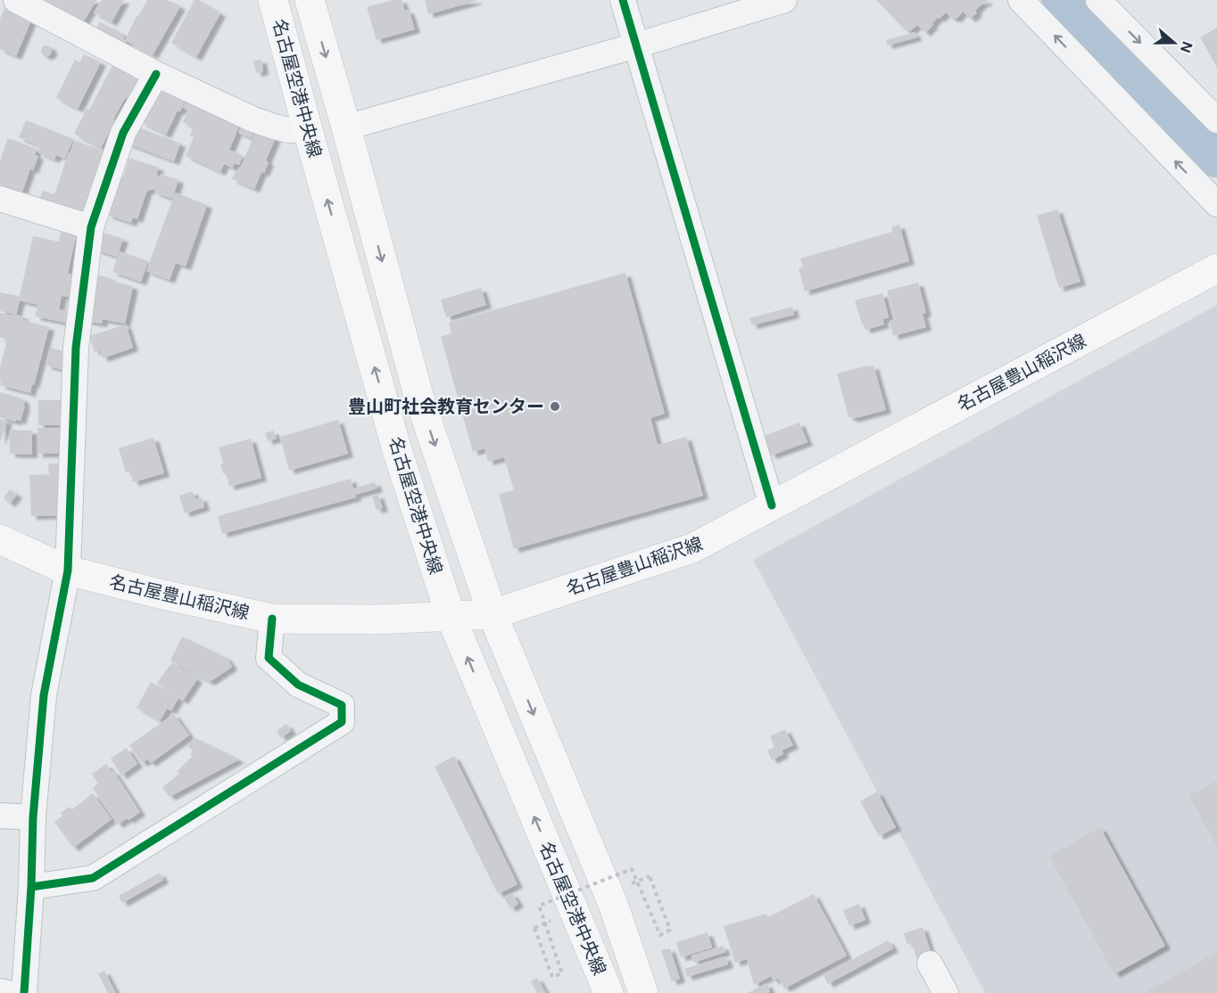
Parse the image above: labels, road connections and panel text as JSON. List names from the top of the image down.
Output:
{
  "streets": {
    "main road": ["名古屋空港中央線", "名古屋豊山稲沢線"]
  },
  "crossings": [
    ["名古屋空港中央線", "名古屋豊山稲沢線"]
  ],
  "places": ["豊山町社会教育センター"],
  "north": "right"
}
